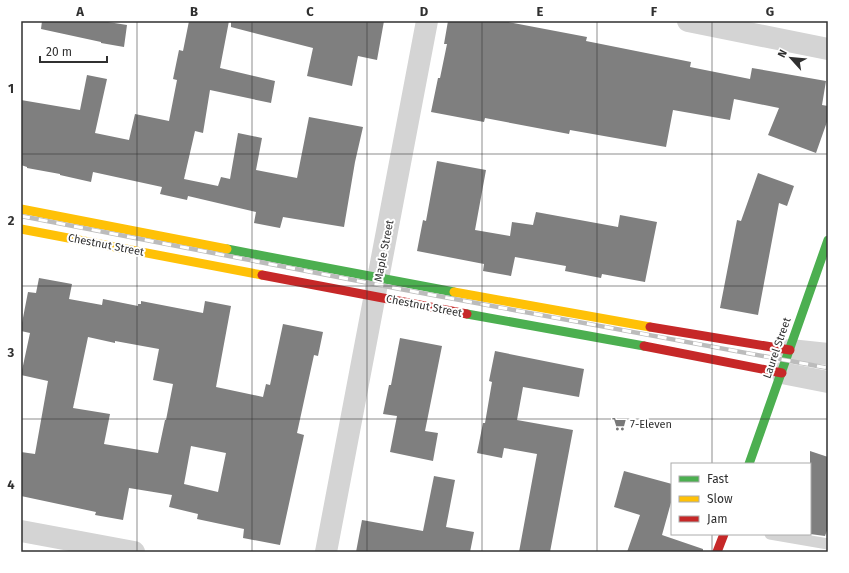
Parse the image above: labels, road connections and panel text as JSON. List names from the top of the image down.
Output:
{
  "streets": {
    "main road": ["Chestnut Street", "Laurel Street"],
    "street": ["Maple Street"]
  },
  "crossings": [
    ["Chestnut Street", "Maple Street"],
    ["Chestnut Street", "Laurel Street"]
  ],
  "places": {
    "supermarket": ["7-Eleven"]
  },
  "legend": ["Fast", "Slow", "Jam"],
  "scale_bar": "20 m",
  "north": "top left",
  "grid": {
    "columns": [
      "A",
      "B",
      "C",
      "D",
      "E",
      "F",
      "G"
    ],
    "rows": [
      "1",
      "2",
      "3",
      "4"
    ]
  }
}
